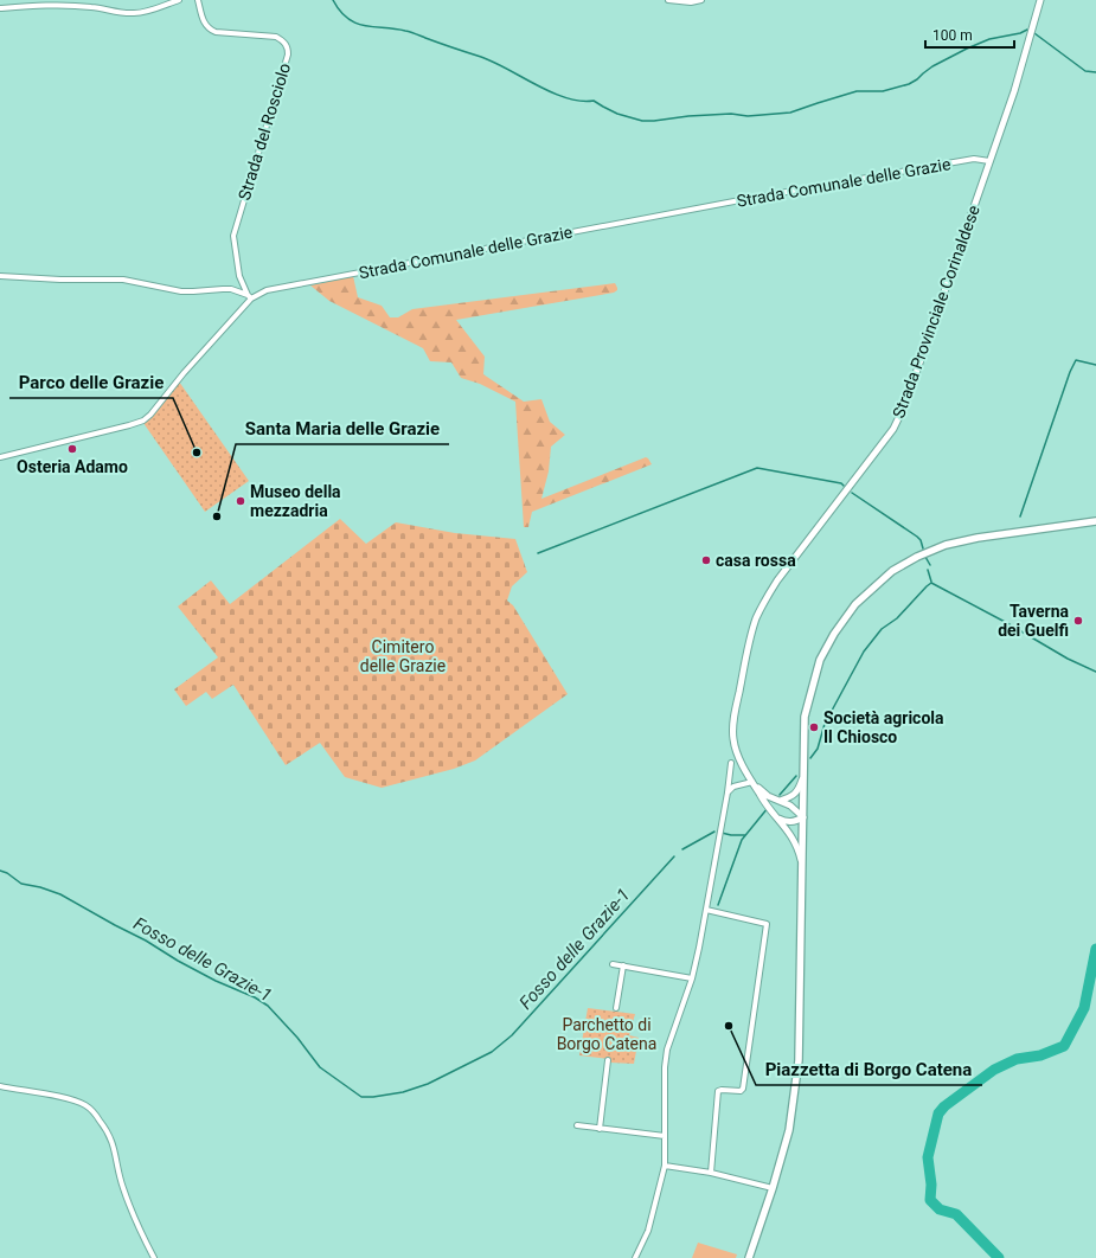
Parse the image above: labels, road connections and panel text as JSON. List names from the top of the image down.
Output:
{
  "streets": {
    "main road": ["Strada Provinciale Corinaldese"],
    "street": ["Strada del Rosciolo", "Strada Comunale delle Grazie"]
  },
  "crossings": [
    ["Strada del Rosciolo", "Strada Comunale delle Grazie"],
    ["Strada Comunale delle Grazie", "Strada Provinciale Corinaldese"]
  ],
  "water": ["Fosso delle Grazie-1"],
  "parks": ["Cimitero delle Grazie", "Parchetto di Borgo Catena"],
  "places": [
    "Osteria Adamo",
    "Parco delle Grazie",
    "Museo della mezzadria",
    "Santa Maria delle Grazie",
    "casa rossa",
    "Taverna dei Guelfi",
    "Società agricola Il Chiosco",
    "Piazzetta di Borgo Catena"
  ],
  "scale_bar": "100 m"
}
